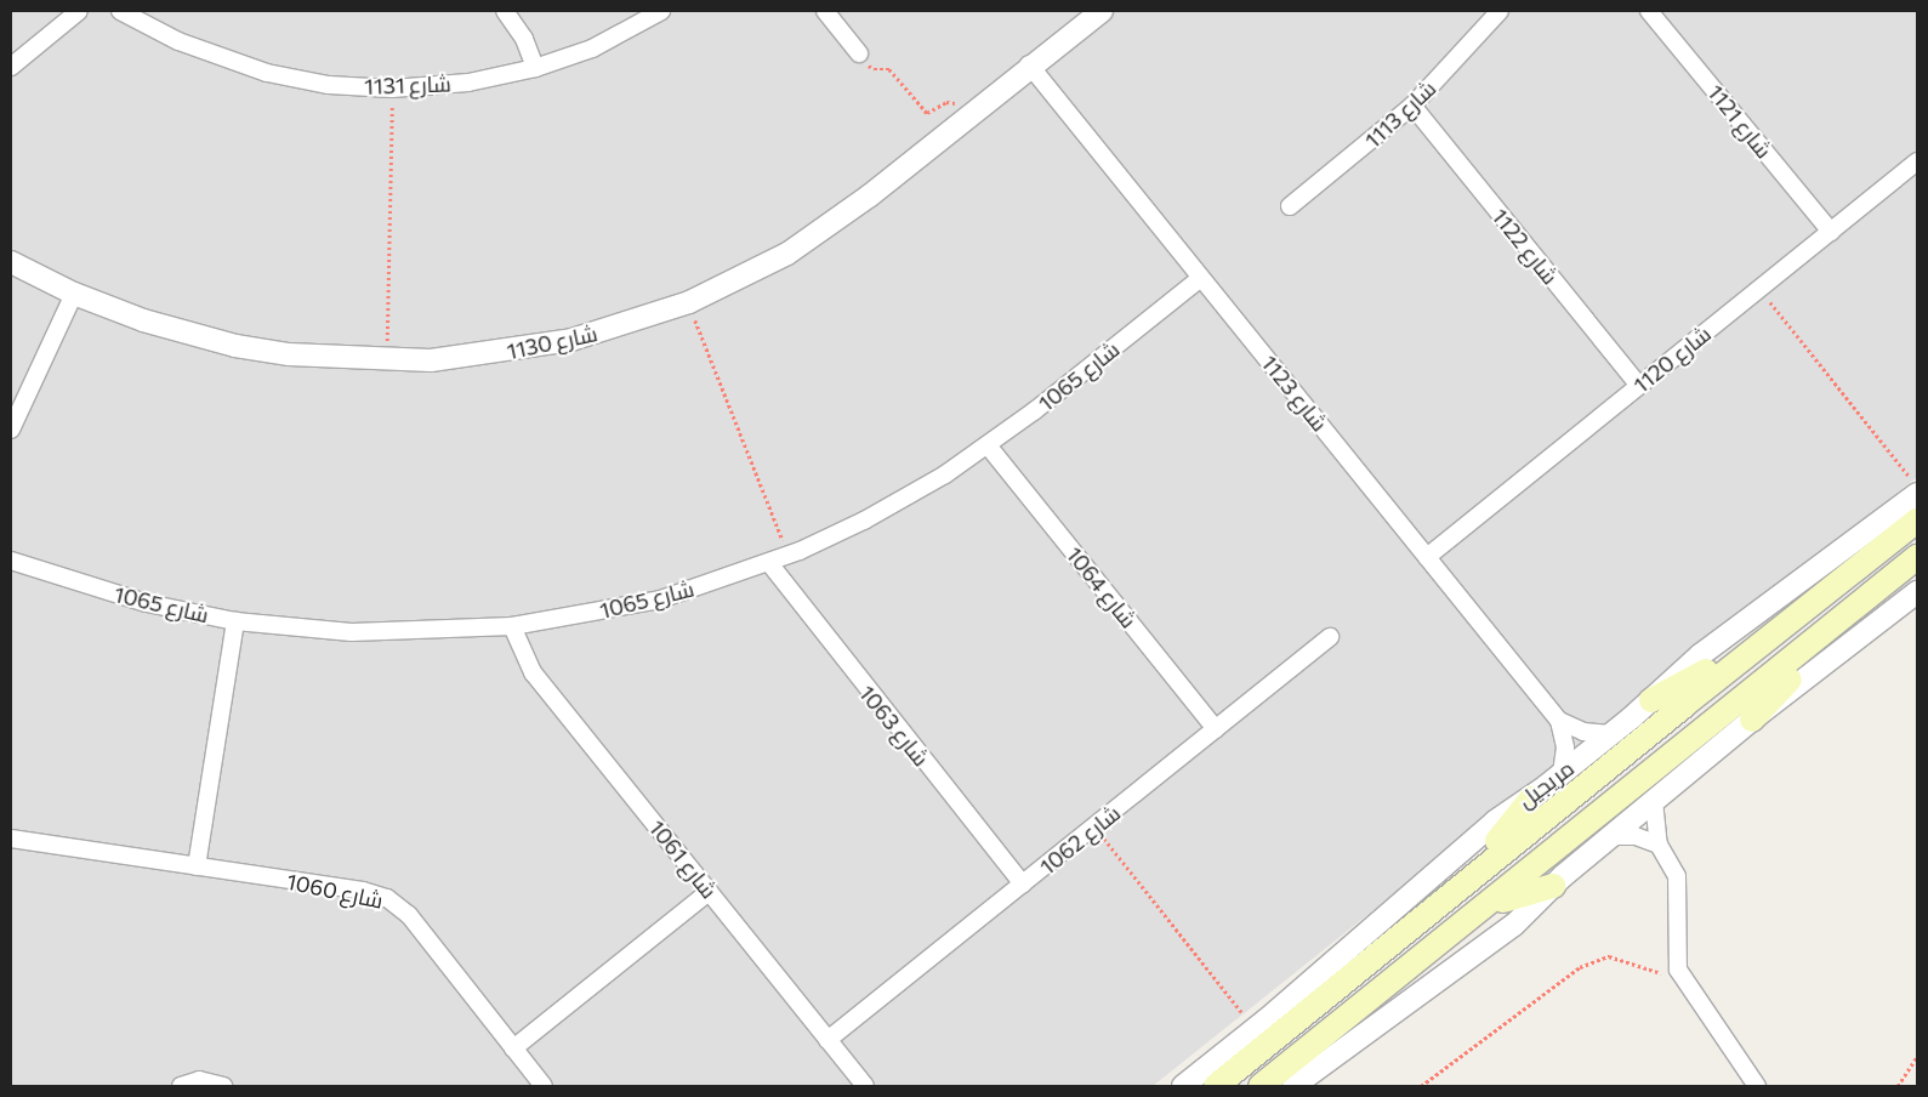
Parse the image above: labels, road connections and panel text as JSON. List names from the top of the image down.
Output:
{
  "streets": {
    "main road": ["مريجيل"],
    "street": [
      "شارع 1131",
      "شارع 1113",
      "شارع 1121",
      "شارع 1122",
      "شارع 1130",
      "شارع 1120",
      "شارع 1065",
      "شارع 1123",
      "شارع 1064",
      "شارع 1063",
      "شارع 1062",
      "شارع 1061",
      "شارع 1060"
    ]
  },
  "crossings": [
    ["شارع 1113", "شارع 1122"],
    ["شارع 1121", "شارع 1120"],
    ["شارع 1122", "شارع 1120"],
    ["شارع 1130", "شارع 1123"],
    ["شارع 1120", "شارع 1123"],
    ["شارع 1065", "شارع 1123"],
    ["شارع 1065", "شارع 1064"],
    ["شارع 1065", "شارع 1063"],
    ["شارع 1065", "شارع 1061"],
    ["شارع 1123", "مريجيل"],
    ["شارع 1064", "شارع 1062"],
    ["شارع 1063", "شارع 1062"],
    ["شارع 1062", "شارع 1061"]
  ]
}
